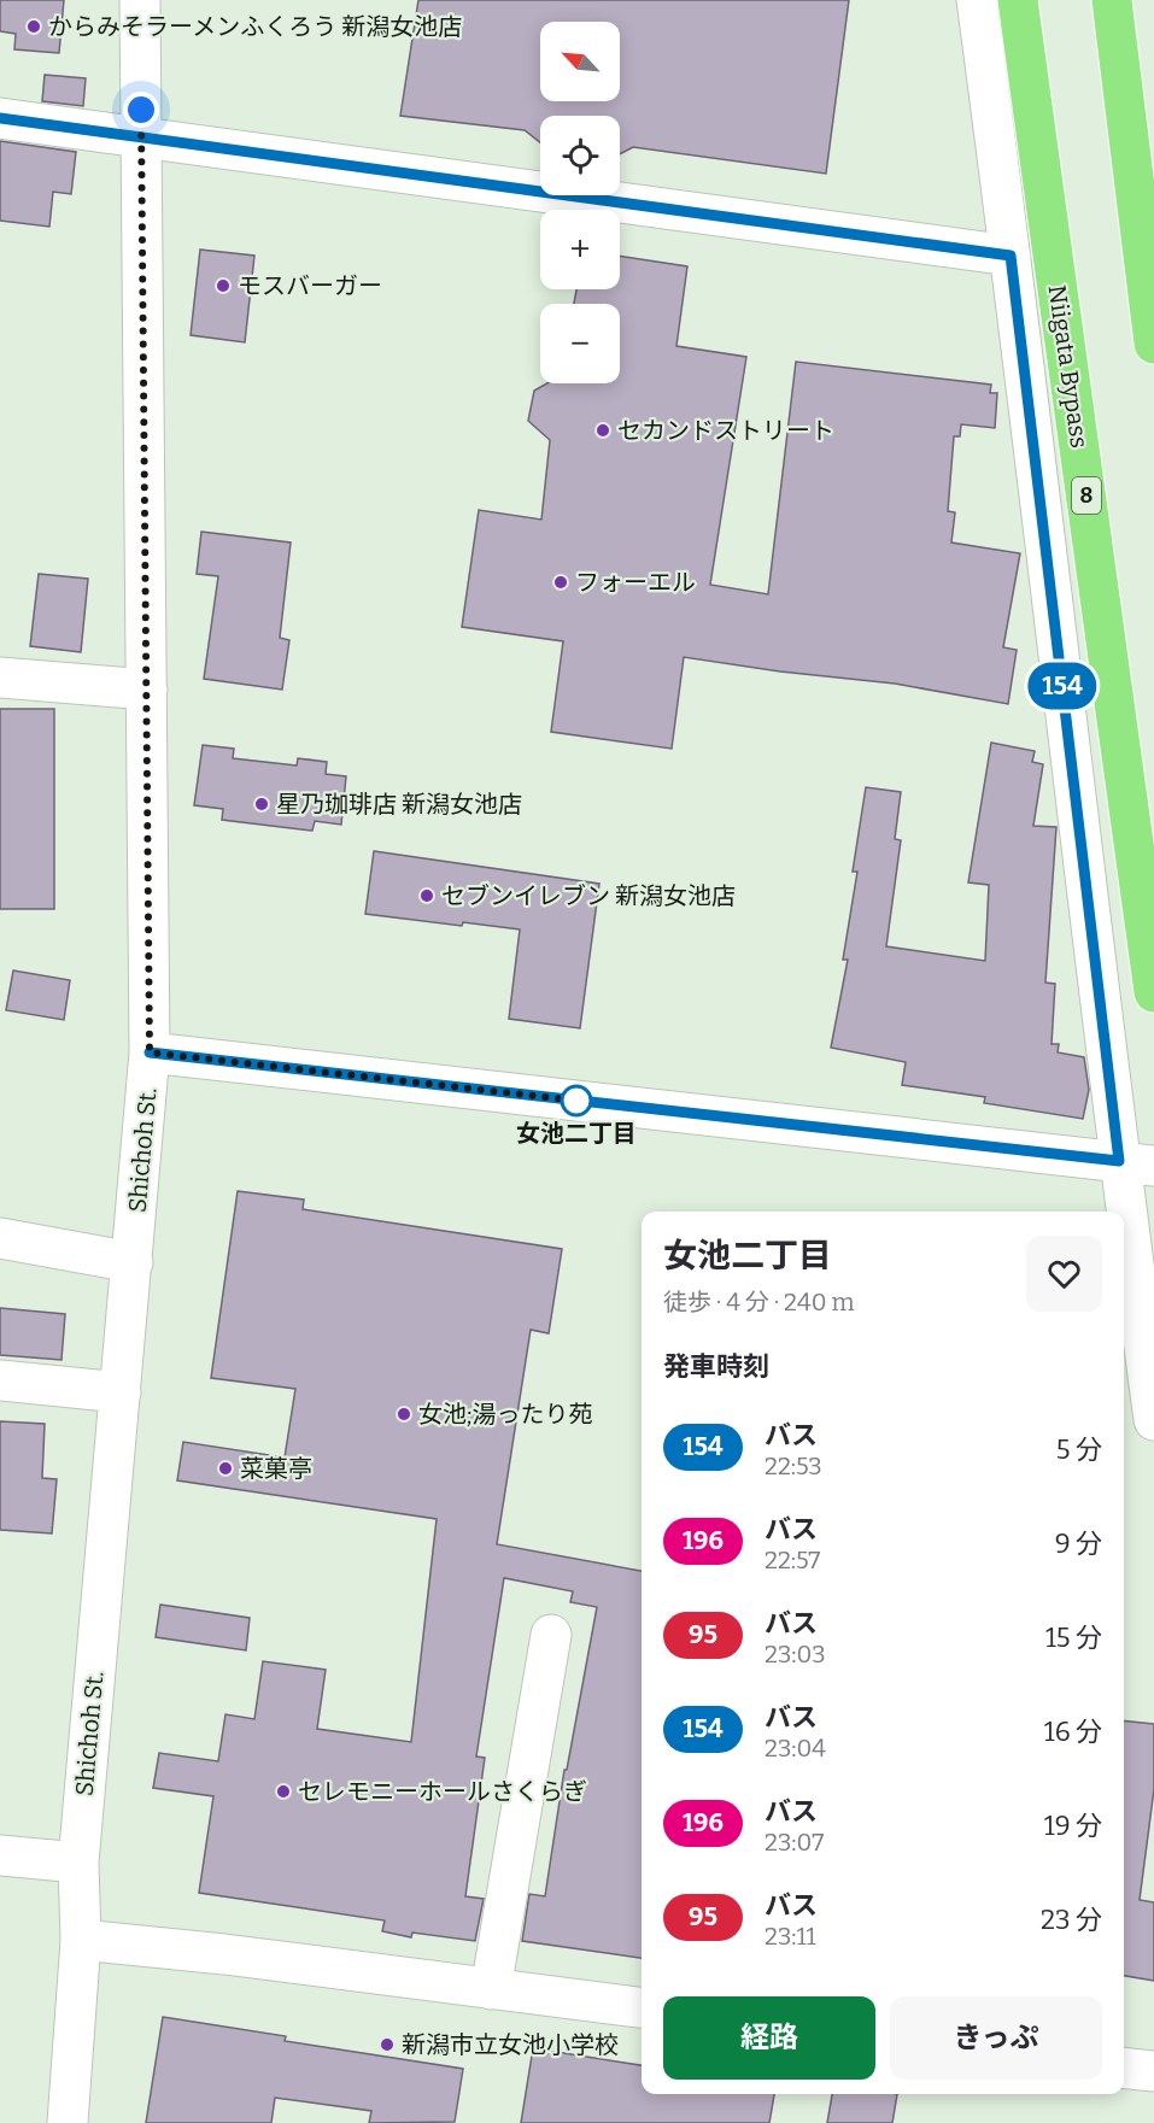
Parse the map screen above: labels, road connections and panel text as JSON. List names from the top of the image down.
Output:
{
  "streets": {
    "highway": ["Niigata Bypass", "8"],
    "street": ["Shichoh St."]
  },
  "places": [
    "からみそラーメンふくろう 新潟女池店",
    "モスバーガー",
    "セカンドストリート",
    "フォーエル",
    "星乃珈琲店 新潟女池店",
    "セブンイレブン 新潟女池店",
    "女池二丁目",
    "女池;湯ったり苑",
    "菜菓亭",
    "セレモニーホールさくらぎ",
    "新潟市立女池小学校"
  ],
  "lines": ["bus line 154"],
  "north": "top left",
  "page": {
    "on_map": "154",
    "map_buttons": ["+", "−"],
    "heading": [
      ["女池二丁目", "徒歩 · 4 分 · 240 m"],
      "発車時刻"
    ],
    "list": [
      {
        "mark": "154",
        "name": "バス",
        "note": "22:53",
        "value": "5 分"
      },
      {
        "mark": "196",
        "name": "バス",
        "note": "22:57",
        "value": "9 分"
      },
      {
        "mark": "95",
        "name": "バス",
        "note": "23:03",
        "value": "15 分"
      },
      {
        "mark": "154",
        "name": "バス",
        "note": "23:04",
        "value": "16 分"
      },
      {
        "mark": "196",
        "name": "バス",
        "note": "23:07",
        "value": "19 分"
      },
      {
        "mark": "95",
        "name": "バス",
        "note": "23:11",
        "value": "23 分"
      }
    ],
    "buttons": ["経路", "きっぷ"]
  }
}
